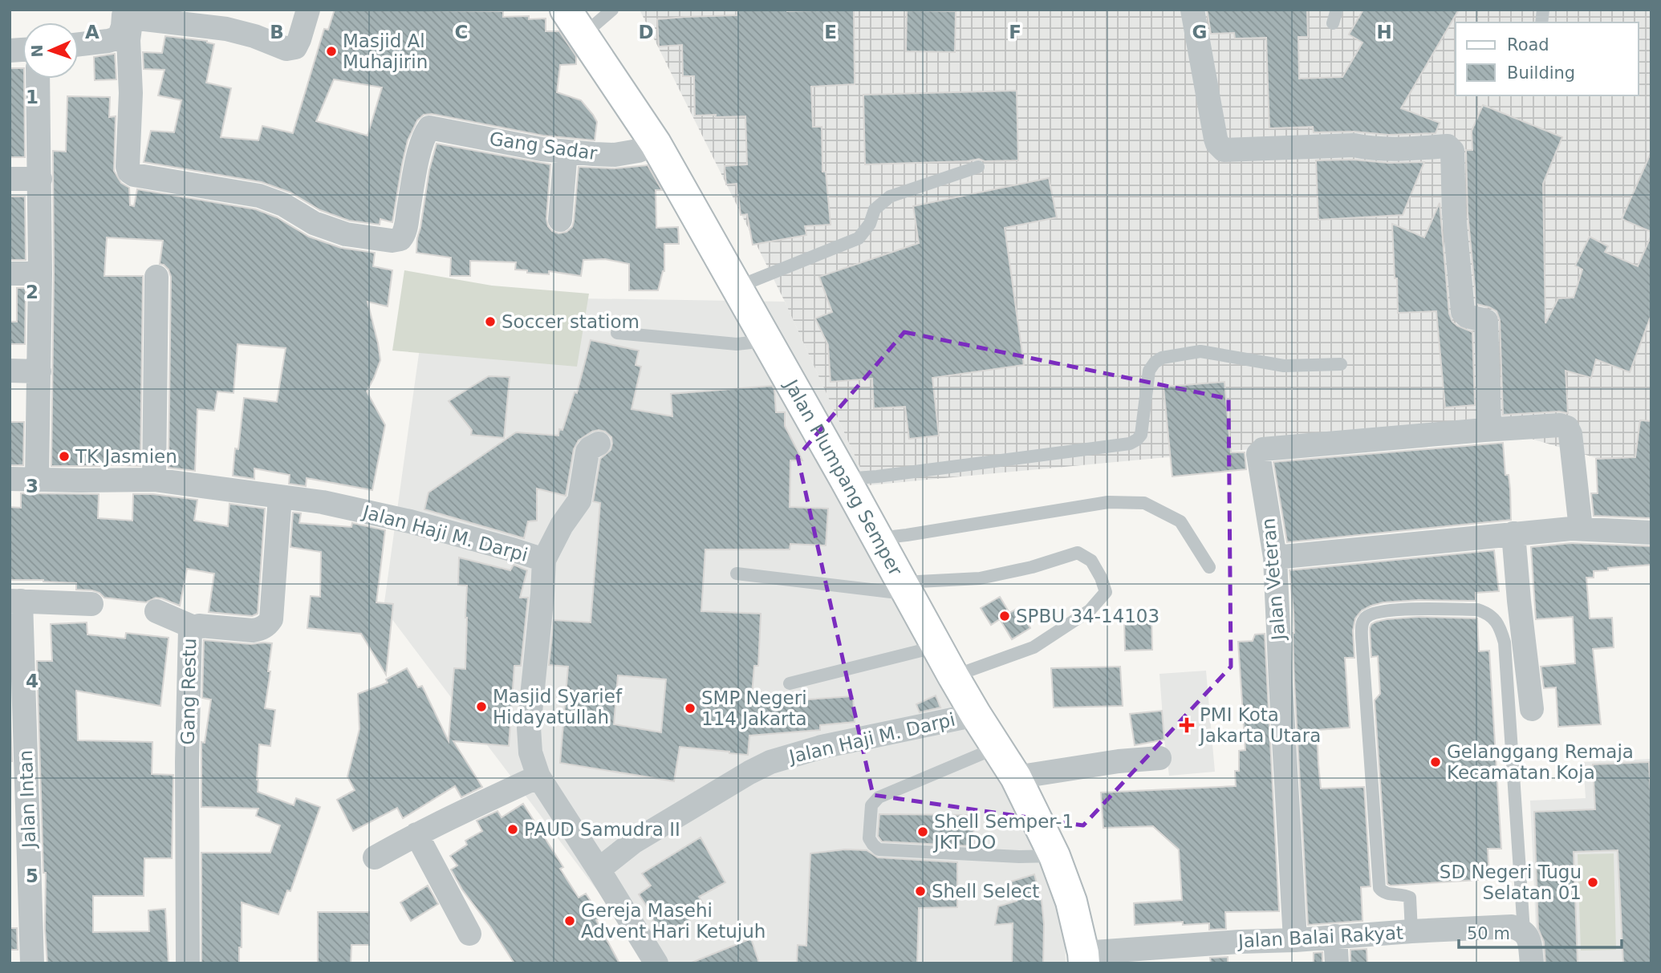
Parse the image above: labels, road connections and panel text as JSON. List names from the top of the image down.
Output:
{
  "streets": {
    "main road": ["Jalan Plumpang Semper"],
    "street": [
      "Gang Sadar",
      "Jalan Haji M. Darpi",
      "Jalan Veteran",
      "Gang Restu",
      "Jalan Intan",
      "Jalan Balai Rakyat"
    ]
  },
  "crossings": [
    ["Gang Sadar", "Jalan Plumpang Semper"],
    ["Jalan Plumpang Semper", "Jalan Haji M. Darpi"],
    ["Jalan Plumpang Semper", "Jalan Balai Rakyat"],
    ["Jalan Haji M. Darpi", "Gang Restu"],
    ["Jalan Veteran", "Jalan Balai Rakyat"]
  ],
  "places": {
    "other": [
      "Masjid Al Muhajirin",
      "Soccer statiom",
      "TK Jasmien",
      "SPBU 34-14103",
      "Masjid Syarief Hidayatullah",
      "SMP Negeri 114 Jakarta",
      "Gelanggang Remaja Kecamatan Koja",
      "PAUD Samudra II",
      "Shell Semper-1 JKT DO",
      "SD Negeri Tugu Selatan 01",
      "Shell Select",
      "Gereja Masehi Advent Hari Ketujuh"
    ],
    "health": ["PMI Kota Jakarta Utara"]
  },
  "legend": ["Road", "Building"],
  "scale_bar": "50 m",
  "north": "left",
  "grid": {
    "columns": [
      "A",
      "B",
      "C",
      "D",
      "E",
      "F",
      "G",
      "H"
    ],
    "rows": [
      "1",
      "2",
      "3",
      "4",
      "5"
    ]
  }
}
